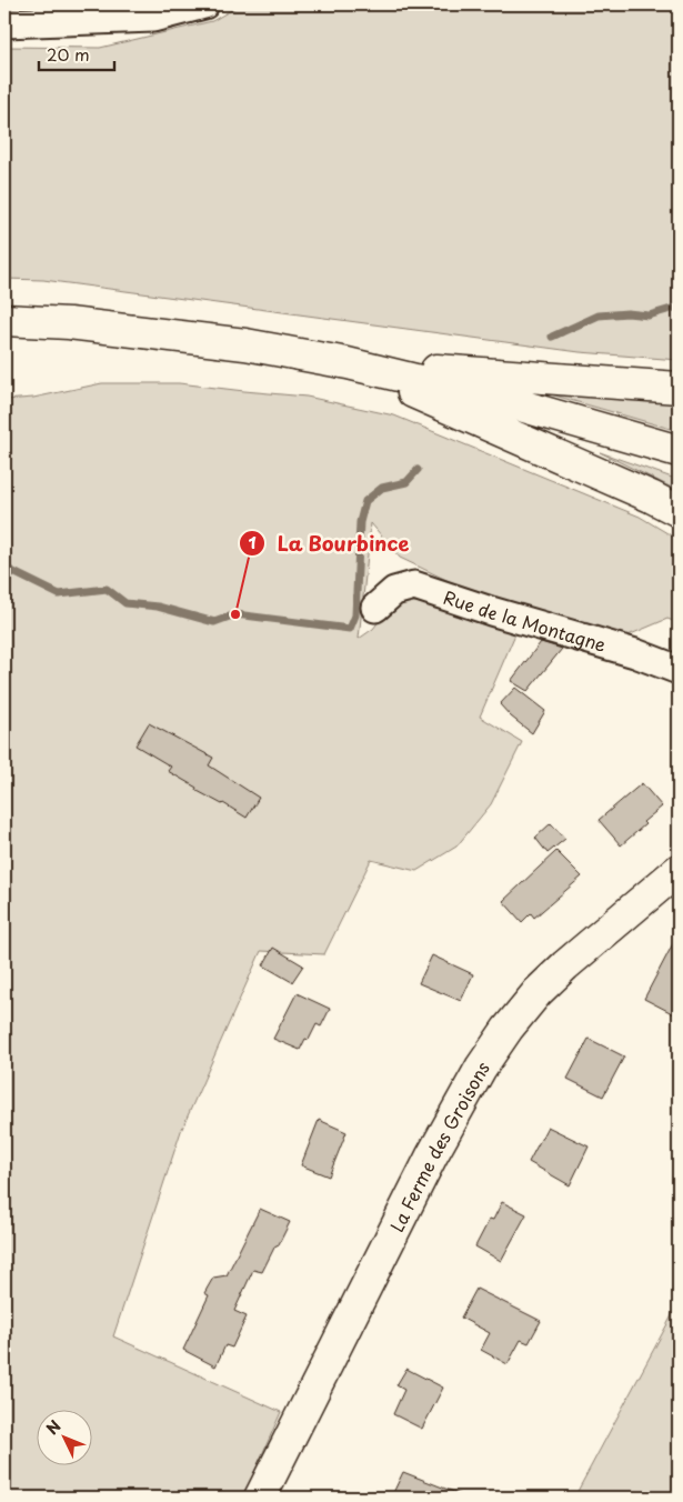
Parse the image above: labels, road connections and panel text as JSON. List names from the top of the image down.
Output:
{
  "streets": {
    "main road": ["La Ferme des Groisons"],
    "street": ["Rue de la Montagne"]
  },
  "places": ["La Bourbince"],
  "scale_bar": "20 m",
  "north": "top left"
}
